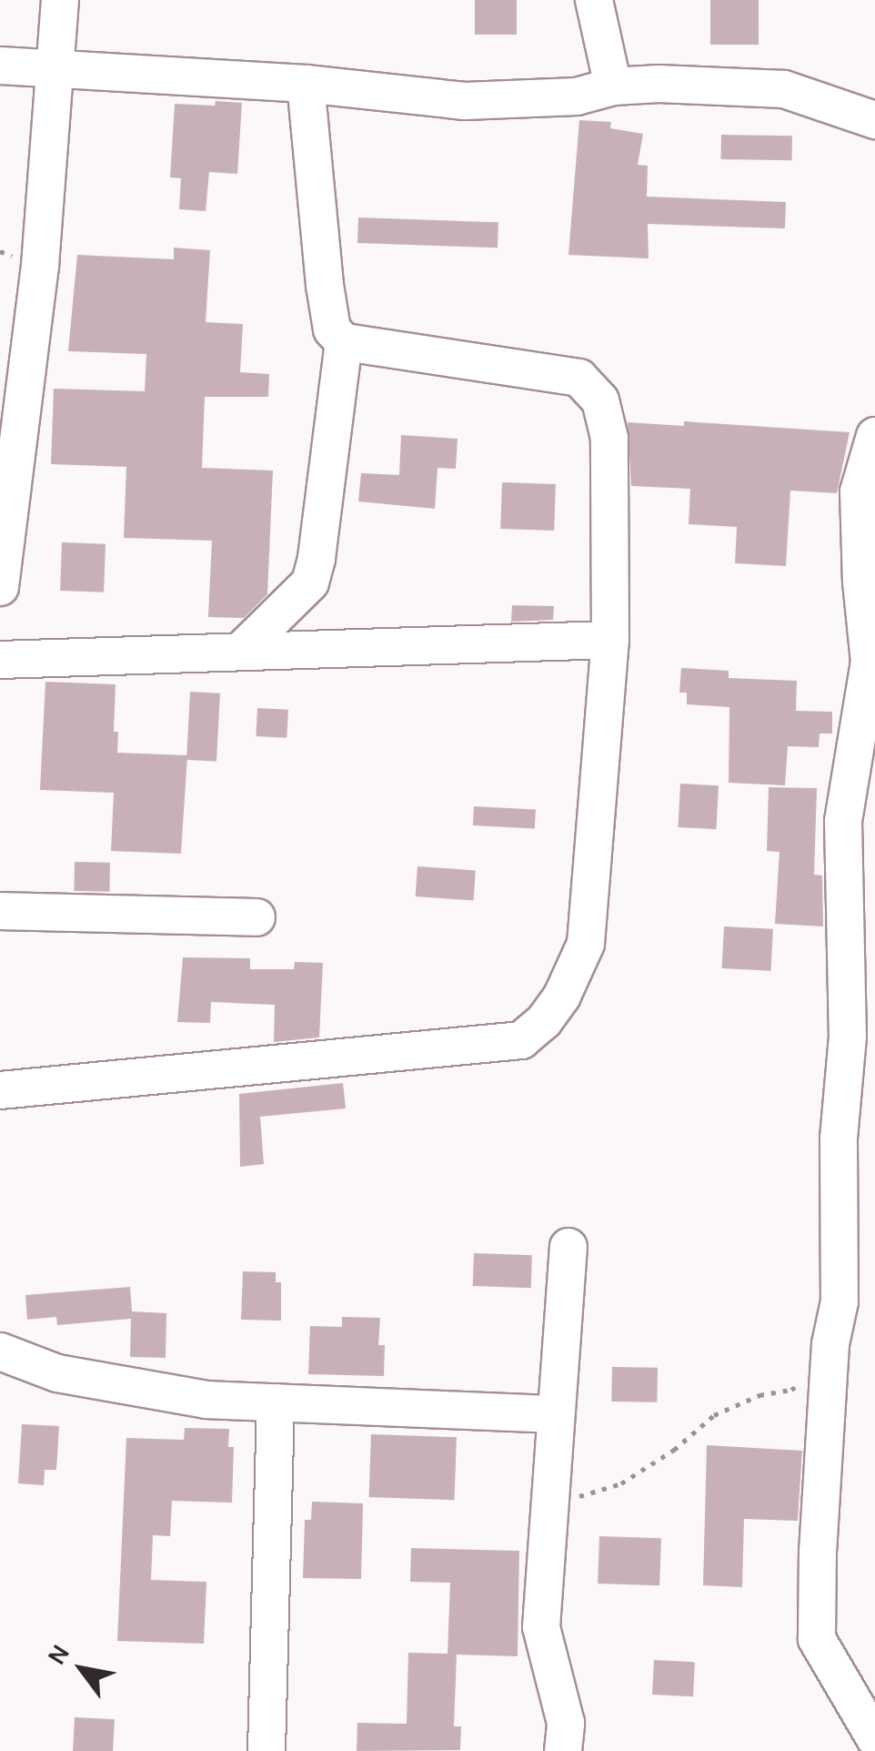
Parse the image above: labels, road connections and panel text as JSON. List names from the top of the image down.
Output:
{
  "north": "top left"
}
